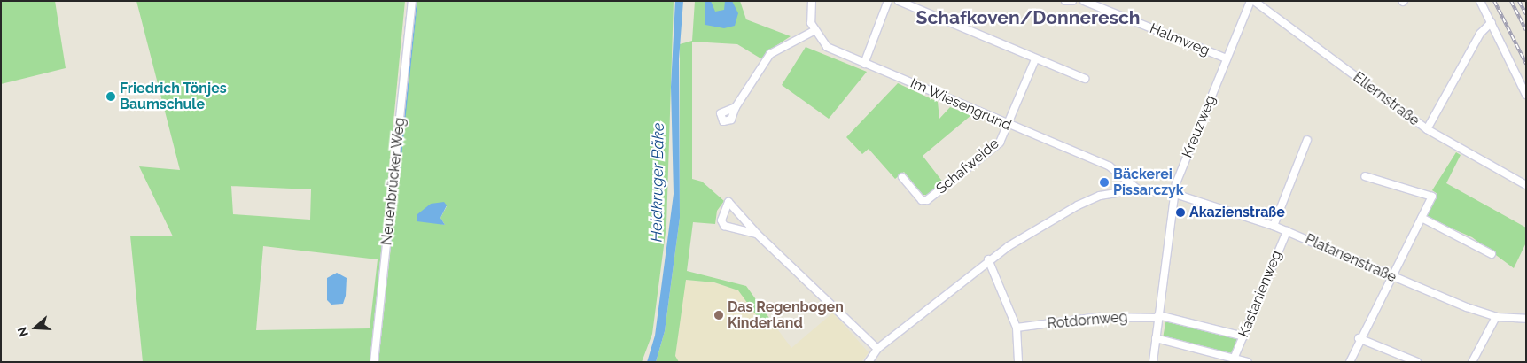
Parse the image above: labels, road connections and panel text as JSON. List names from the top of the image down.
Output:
{
  "streets": {
    "street": [
      "Halmweg",
      "Ellernstraße",
      "Im Wiesengrund",
      "Kreuzweg",
      "Schafweide",
      "Neuenbrücker Weg",
      "Platanenstraße",
      "Kastanienweg",
      "Rotdornweg"
    ]
  },
  "crossings": [
    ["Halmweg", "Kreuzweg"],
    ["Im Wiesengrund", "Schafweide"],
    ["Kreuzweg", "Platanenstraße"],
    ["Kreuzweg", "Rotdornweg"],
    ["Platanenstraße", "Kastanienweg"],
    ["Kastanienweg", "Rotdornweg"]
  ],
  "districts": ["Schafkoven/Donneresch"],
  "water": ["Heidkruger Bäke"],
  "places": [
    "Friedrich Tönjes Baumschule",
    "Bäckerei Pissarczyk",
    "Akazienstraße",
    "Das Regenbogen Kinderland"
  ],
  "north": "left"
}
